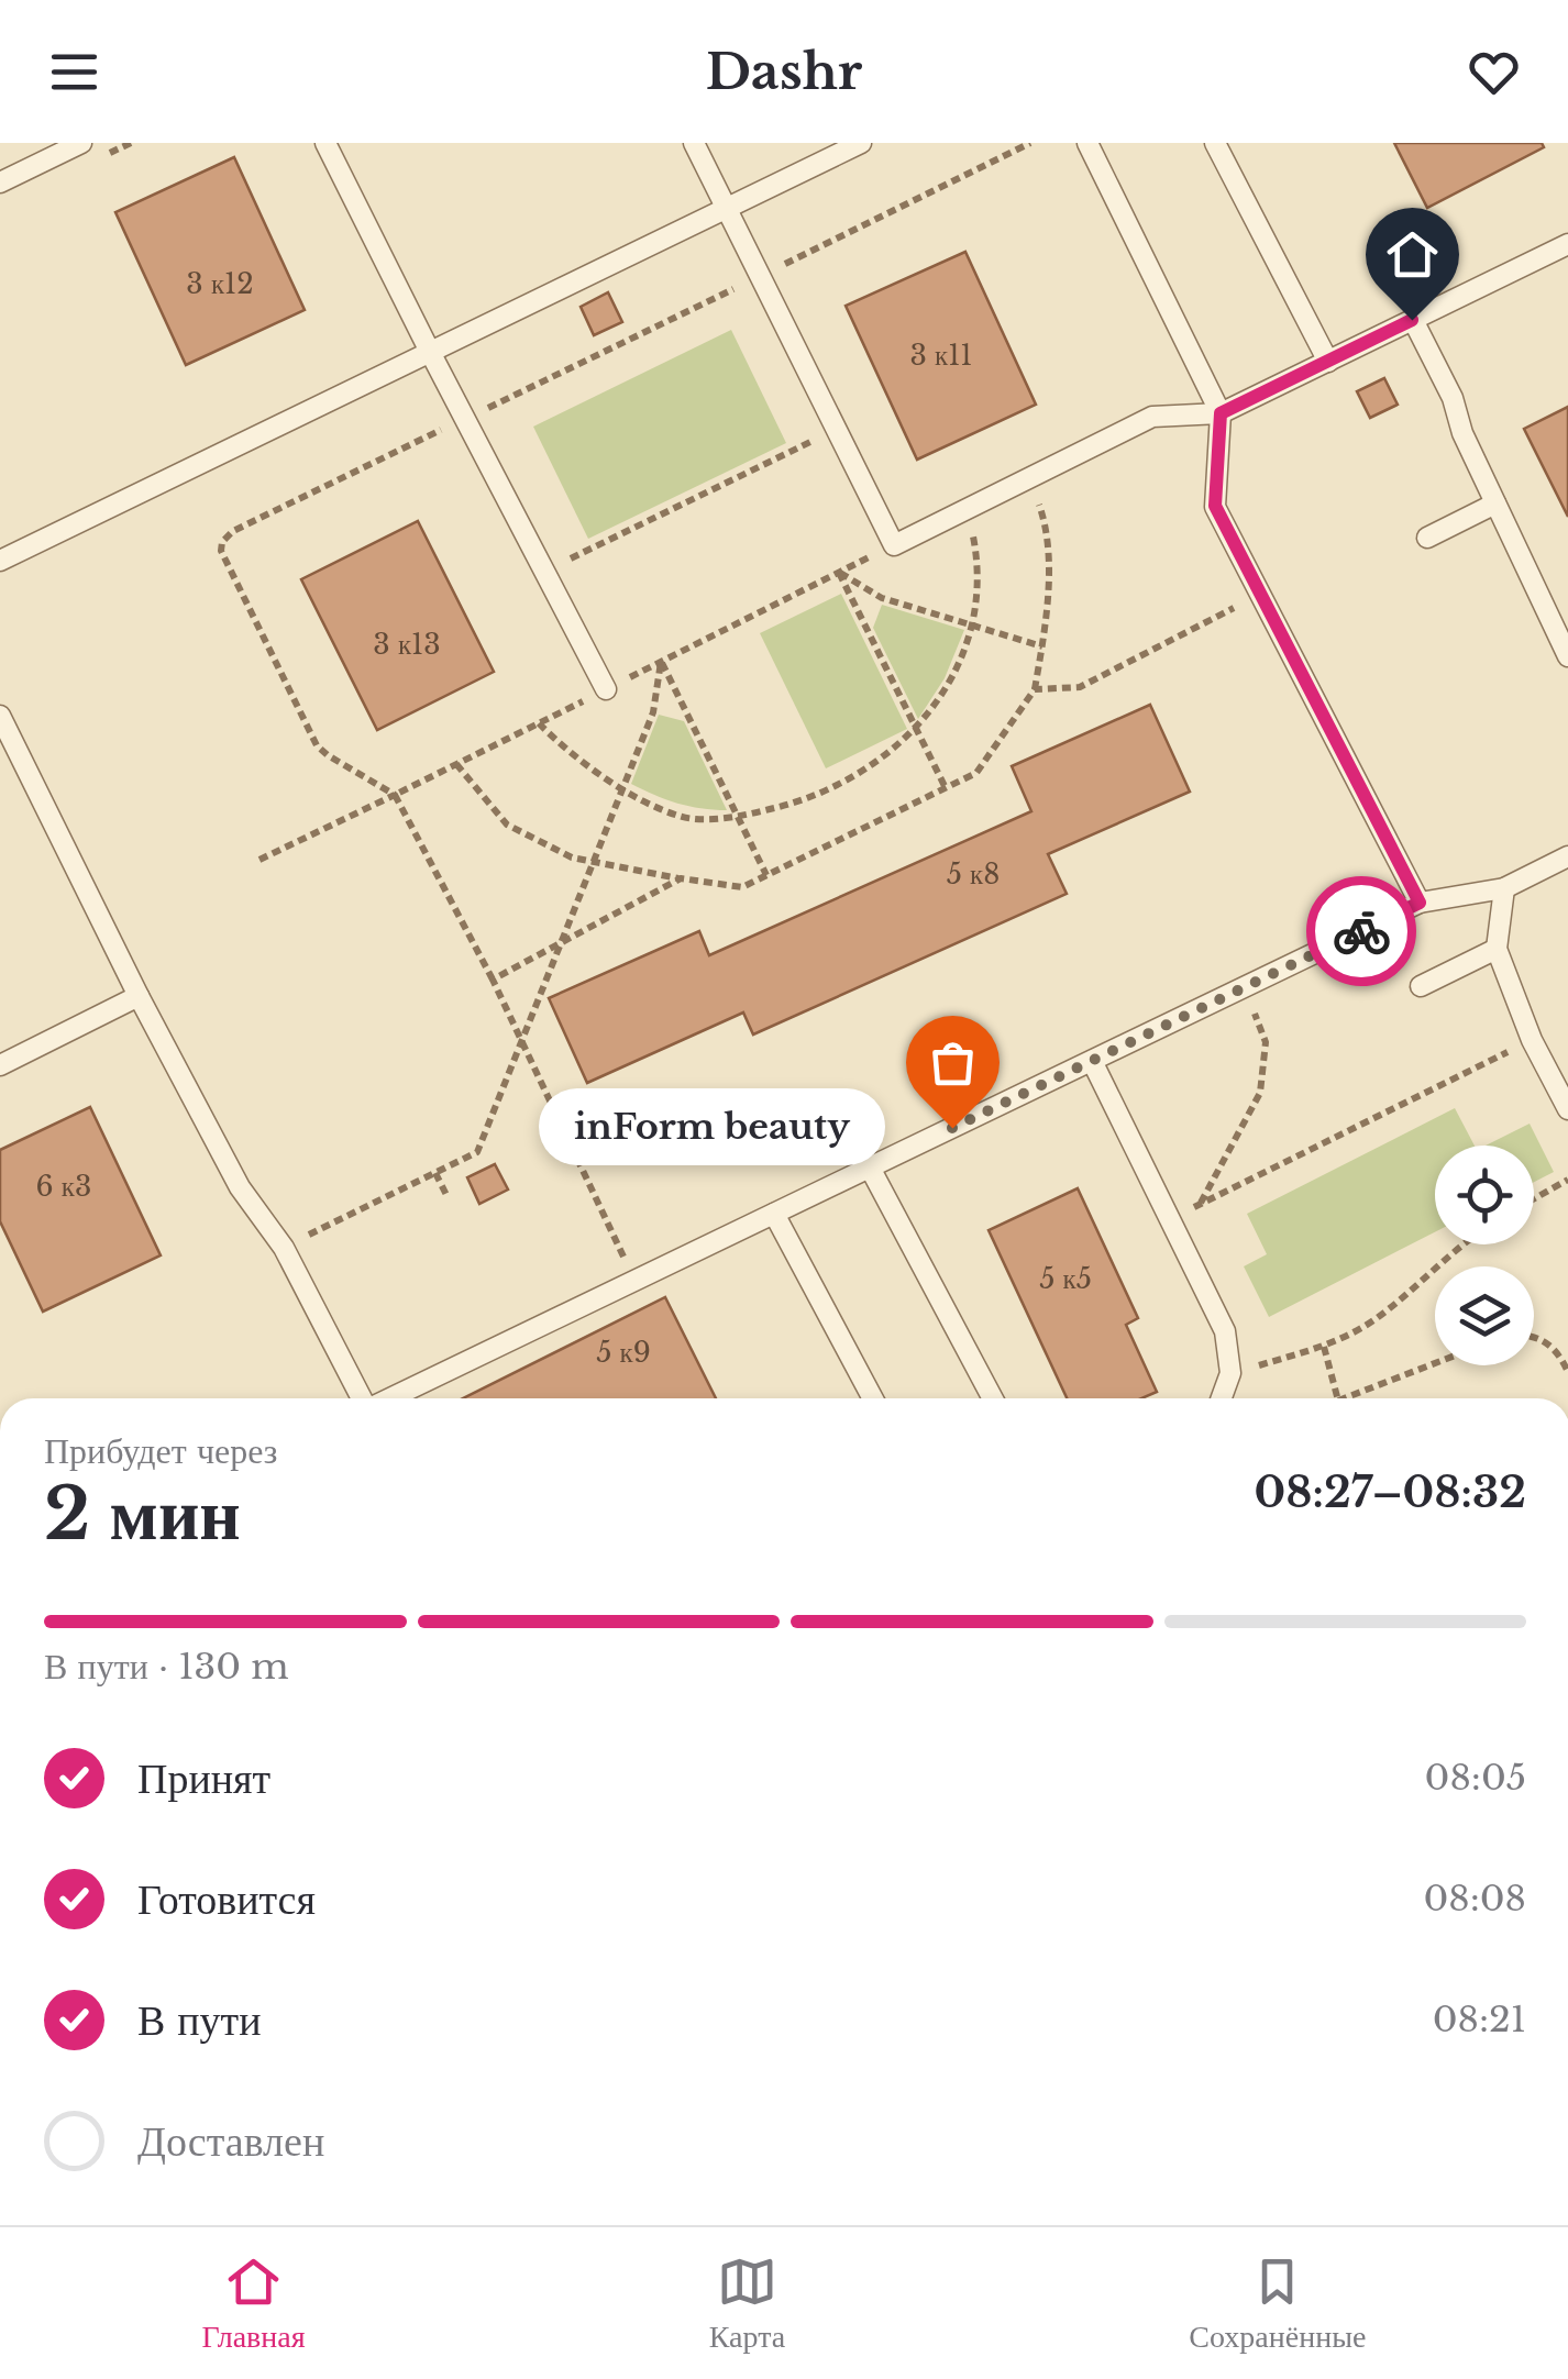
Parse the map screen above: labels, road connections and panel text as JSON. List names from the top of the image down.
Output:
{
  "places": ["inForm beauty"],
  "house_numbers": [
    "3 к12",
    "3 к11",
    "3 к13",
    "5 к8",
    "6 к3",
    "5 к5",
    "5 к9"
  ],
  "page": {
    "header": "Dashr",
    "bubble": "inForm beauty",
    "heading": ["2 мин", "Прибудет через", "08:27–08:32"],
    "bar": "В пути · 130 m",
    "list": [
      ["Принят", "08:05"],
      ["Готовится", "08:08"],
      ["В пути", "08:21"],
      "Доставлен"
    ],
    "tabs": ["Главная", "Карта", "Сохранённые"]
  }
}
